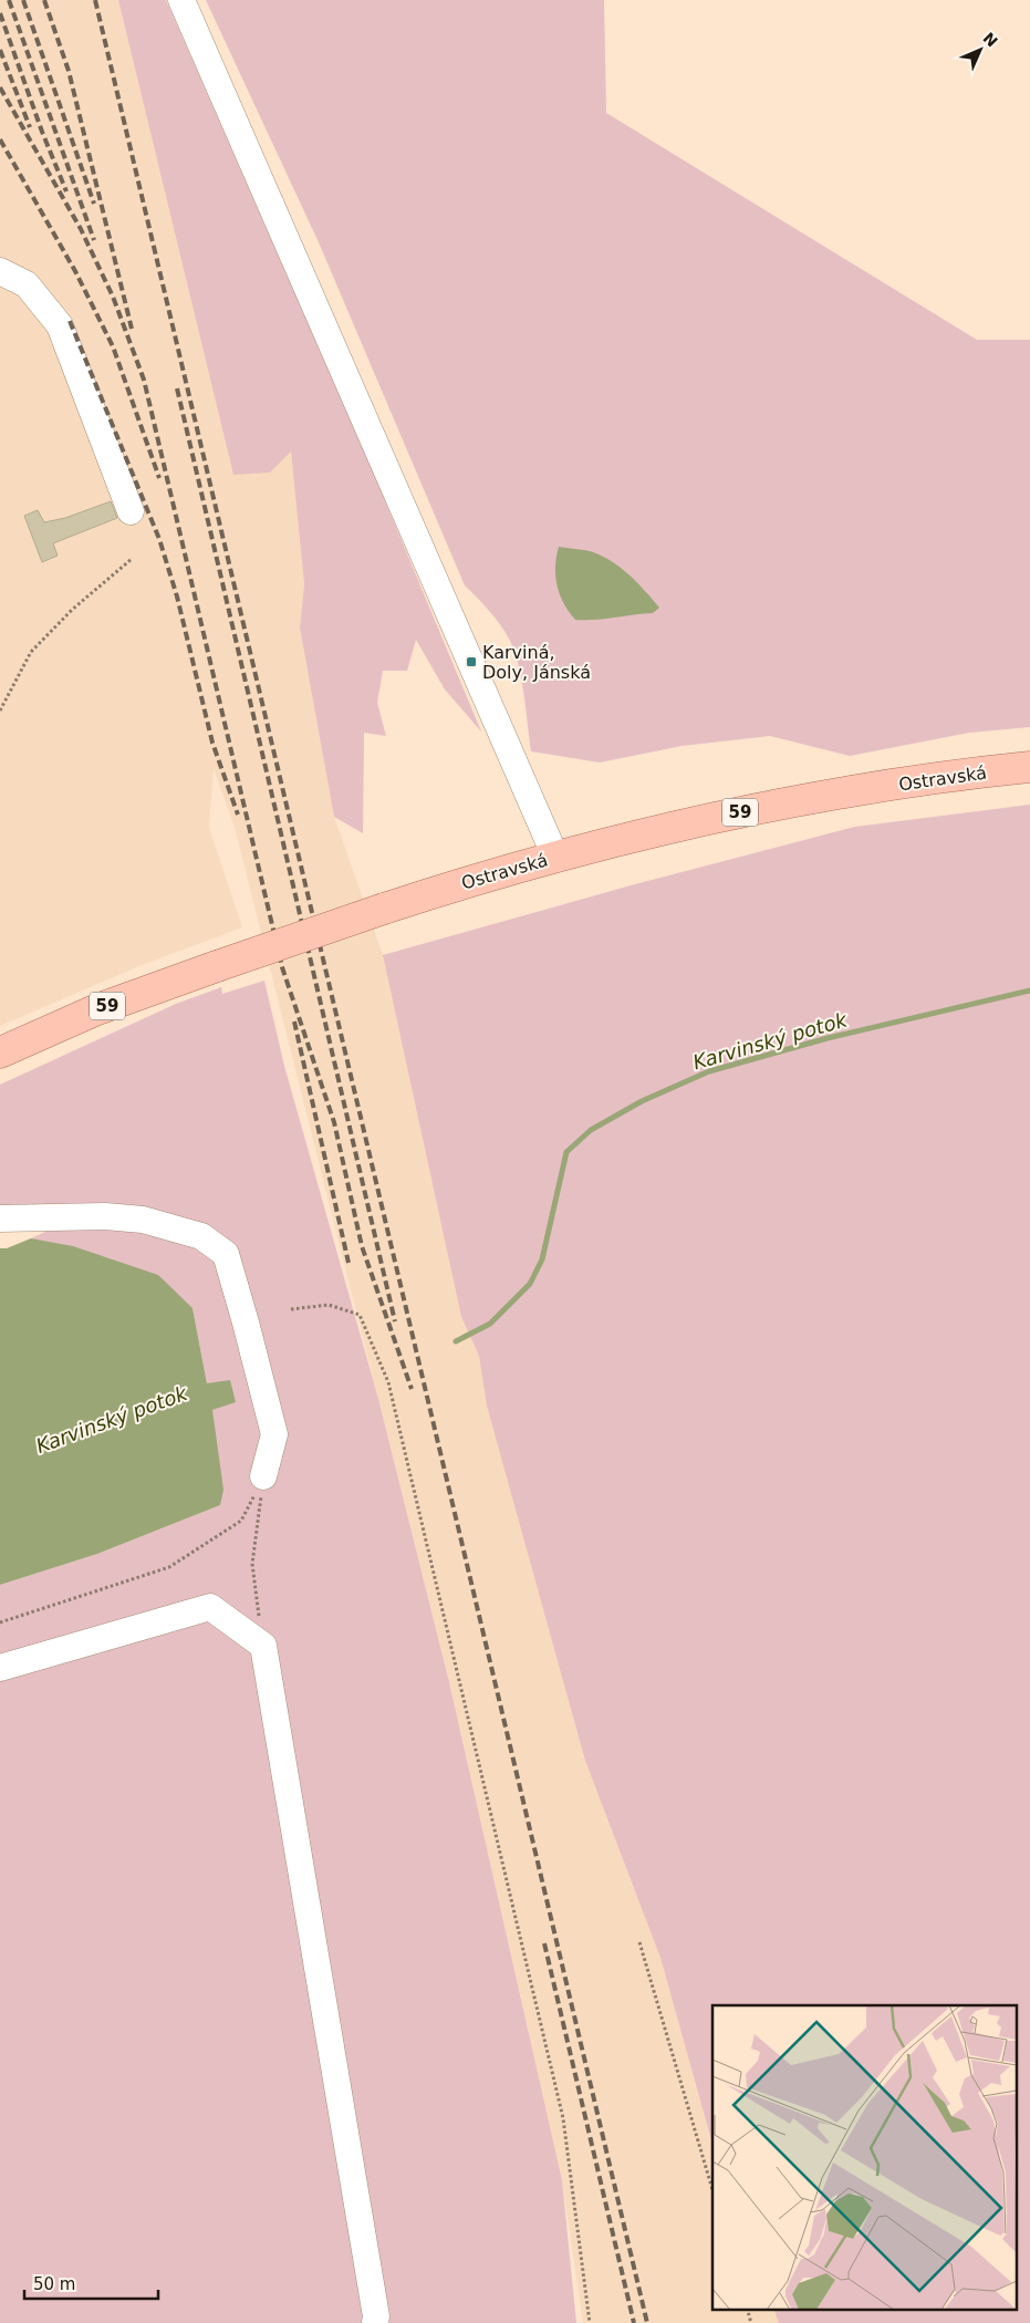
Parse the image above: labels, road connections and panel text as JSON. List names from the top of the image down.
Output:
{
  "streets": {
    "main road": ["Ostravská", "59"]
  },
  "water": ["Karvinský potok"],
  "places": {
    "transit": ["Karviná, Doly, Jánská"]
  },
  "scale_bar": "50 m",
  "north": "top right"
}
